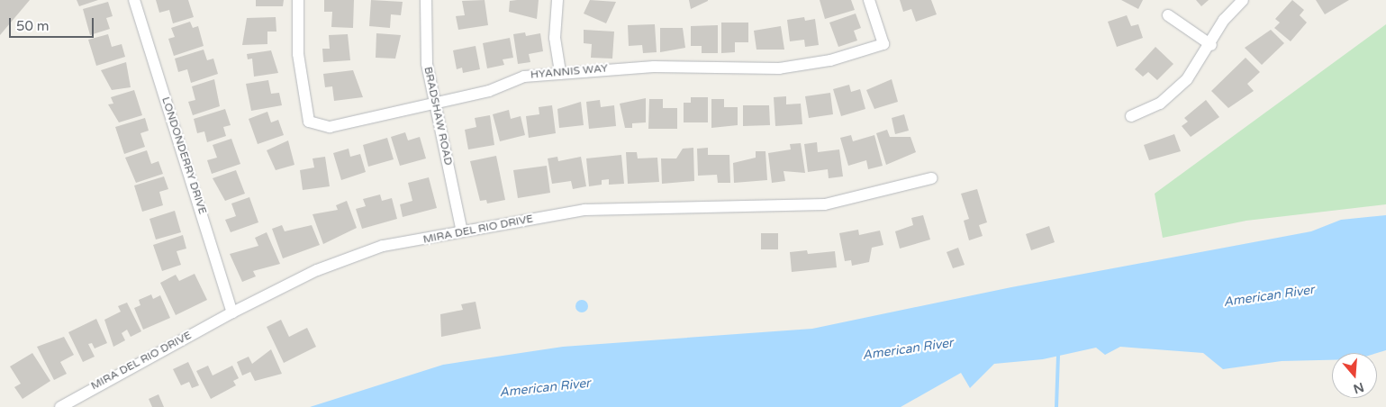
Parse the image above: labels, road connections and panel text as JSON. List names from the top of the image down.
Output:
{
  "streets": {
    "street": [
      "HYANNIS WAY",
      "BRADSHAW ROAD",
      "LONDONDERRY DRIVE",
      "MIRA DEL RIO DRIVE"
    ]
  },
  "crossings": [
    ["HYANNIS WAY", "BRADSHAW ROAD"],
    ["BRADSHAW ROAD", "MIRA DEL RIO DRIVE"],
    ["LONDONDERRY DRIVE", "MIRA DEL RIO DRIVE"]
  ],
  "water": ["American River"],
  "scale_bar": "50 m",
  "north": "bottom"
}
